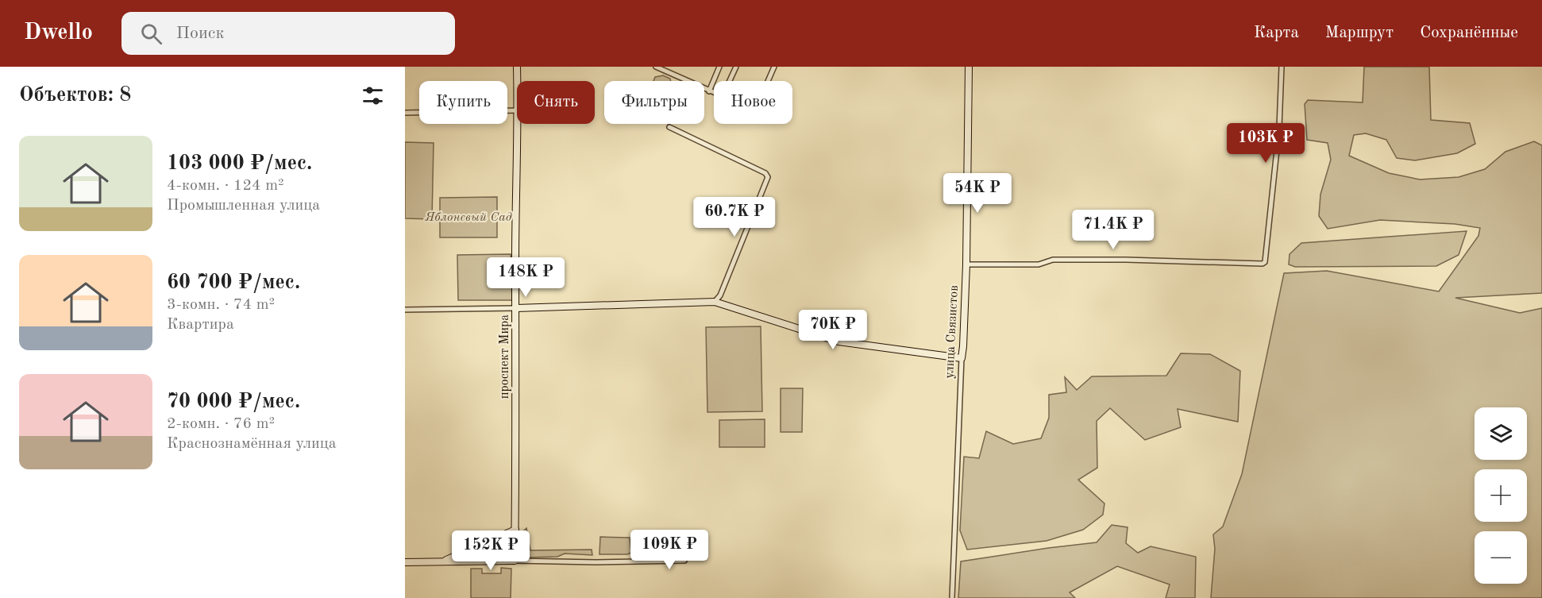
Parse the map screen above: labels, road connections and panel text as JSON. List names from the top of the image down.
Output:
{
  "streets": {
    "street": ["улица Связистов", "проспект Мира"]
  },
  "parks": ["Яблоневый Сад"],
  "page": {
    "header": "Dwello",
    "search": "Поиск",
    "nav": ["Карта", "Маршрут", "Сохранённые"],
    "heading": "Объектов: 8",
    "chip": [
      "Купить",
      "Снять",
      "Фильтры",
      "Новое"
    ],
    "price": [
      "103K ₽",
      "54K ₽",
      "60.7K ₽",
      "71.4K ₽",
      "148K ₽",
      "70K ₽",
      "109K ₽",
      "152K ₽"
    ],
    "list": [
      {
        "name": "103 000 ₽/мес.",
        "note": "4-комн. · 124 m² · Промышленная улица"
      },
      {
        "name": "60 700 ₽/мес.",
        "note": "3-комн. · 74 m² · Квартира"
      },
      {
        "name": "70 000 ₽/мес.",
        "note": "2-комн. · 76 m² · Краснознамённая улица"
      }
    ],
    "map_buttons": ["+", "−"]
  }
}
